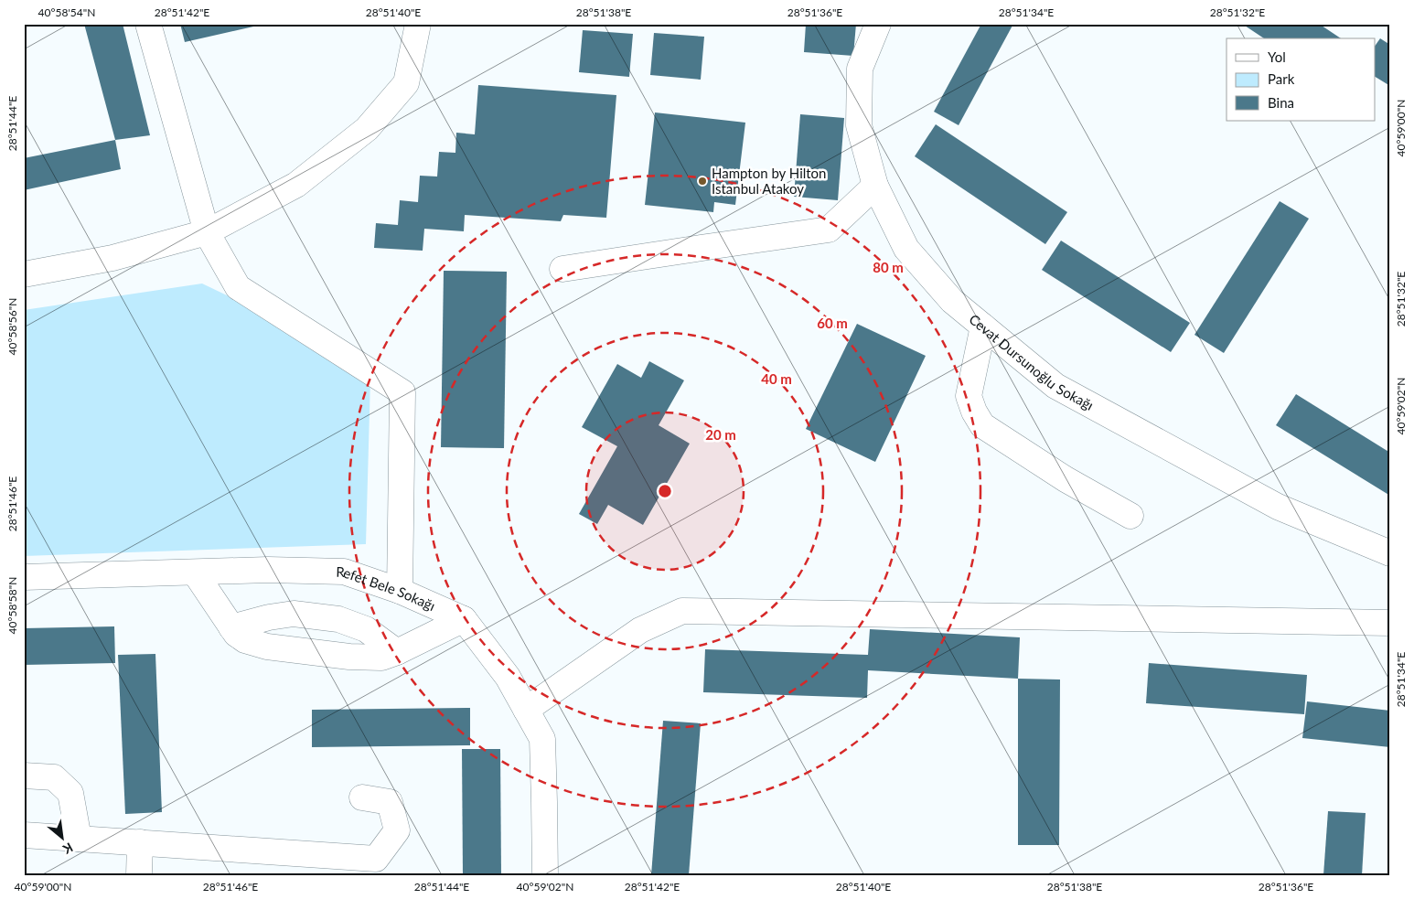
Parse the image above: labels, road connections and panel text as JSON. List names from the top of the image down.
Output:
{
  "streets": {
    "street": ["Cevat Dursunoğlu Sokağı", "Refet Bele Sokağı"]
  },
  "places": ["Hampton by Hilton Istanbul Atakoy"],
  "legend": ["Yol", "Park", "Bina"],
  "north": "bottom right",
  "coordinates": [
    "40°58'54\"N",
    "28°51'42\"E",
    "28°51'40\"E",
    "28°51'38\"E",
    "28°51'36\"E",
    "28°51'34\"E",
    "28°51'32\"E",
    "28°51'44\"E",
    "40°59'00\"N",
    "40°58'56\"N",
    "40°59'02\"N",
    "28°51'46\"E",
    "40°58'58\"N"
  ],
  "rings": [
    "80 m",
    "60 m",
    "40 m",
    "20 m"
  ]
}
